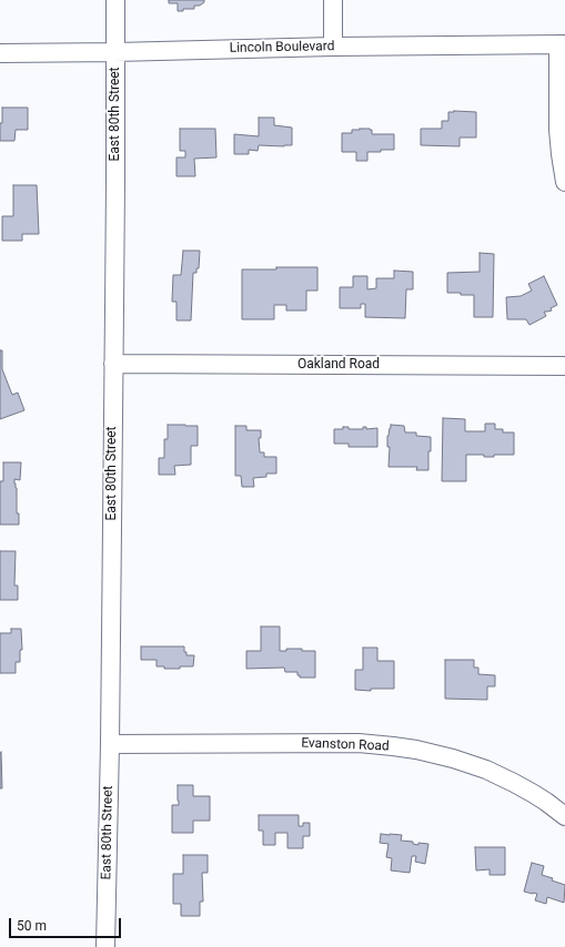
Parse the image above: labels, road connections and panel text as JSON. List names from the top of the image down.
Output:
{
  "streets": {
    "street": [
      "Lincoln Boulevard",
      "East 80th Street",
      "Oakland Road",
      "Evanston Road"
    ]
  },
  "crossings": [
    ["Lincoln Boulevard", "East 80th Street"],
    ["East 80th Street", "Oakland Road"],
    ["East 80th Street", "Evanston Road"]
  ],
  "scale_bar": "50 m"
}
